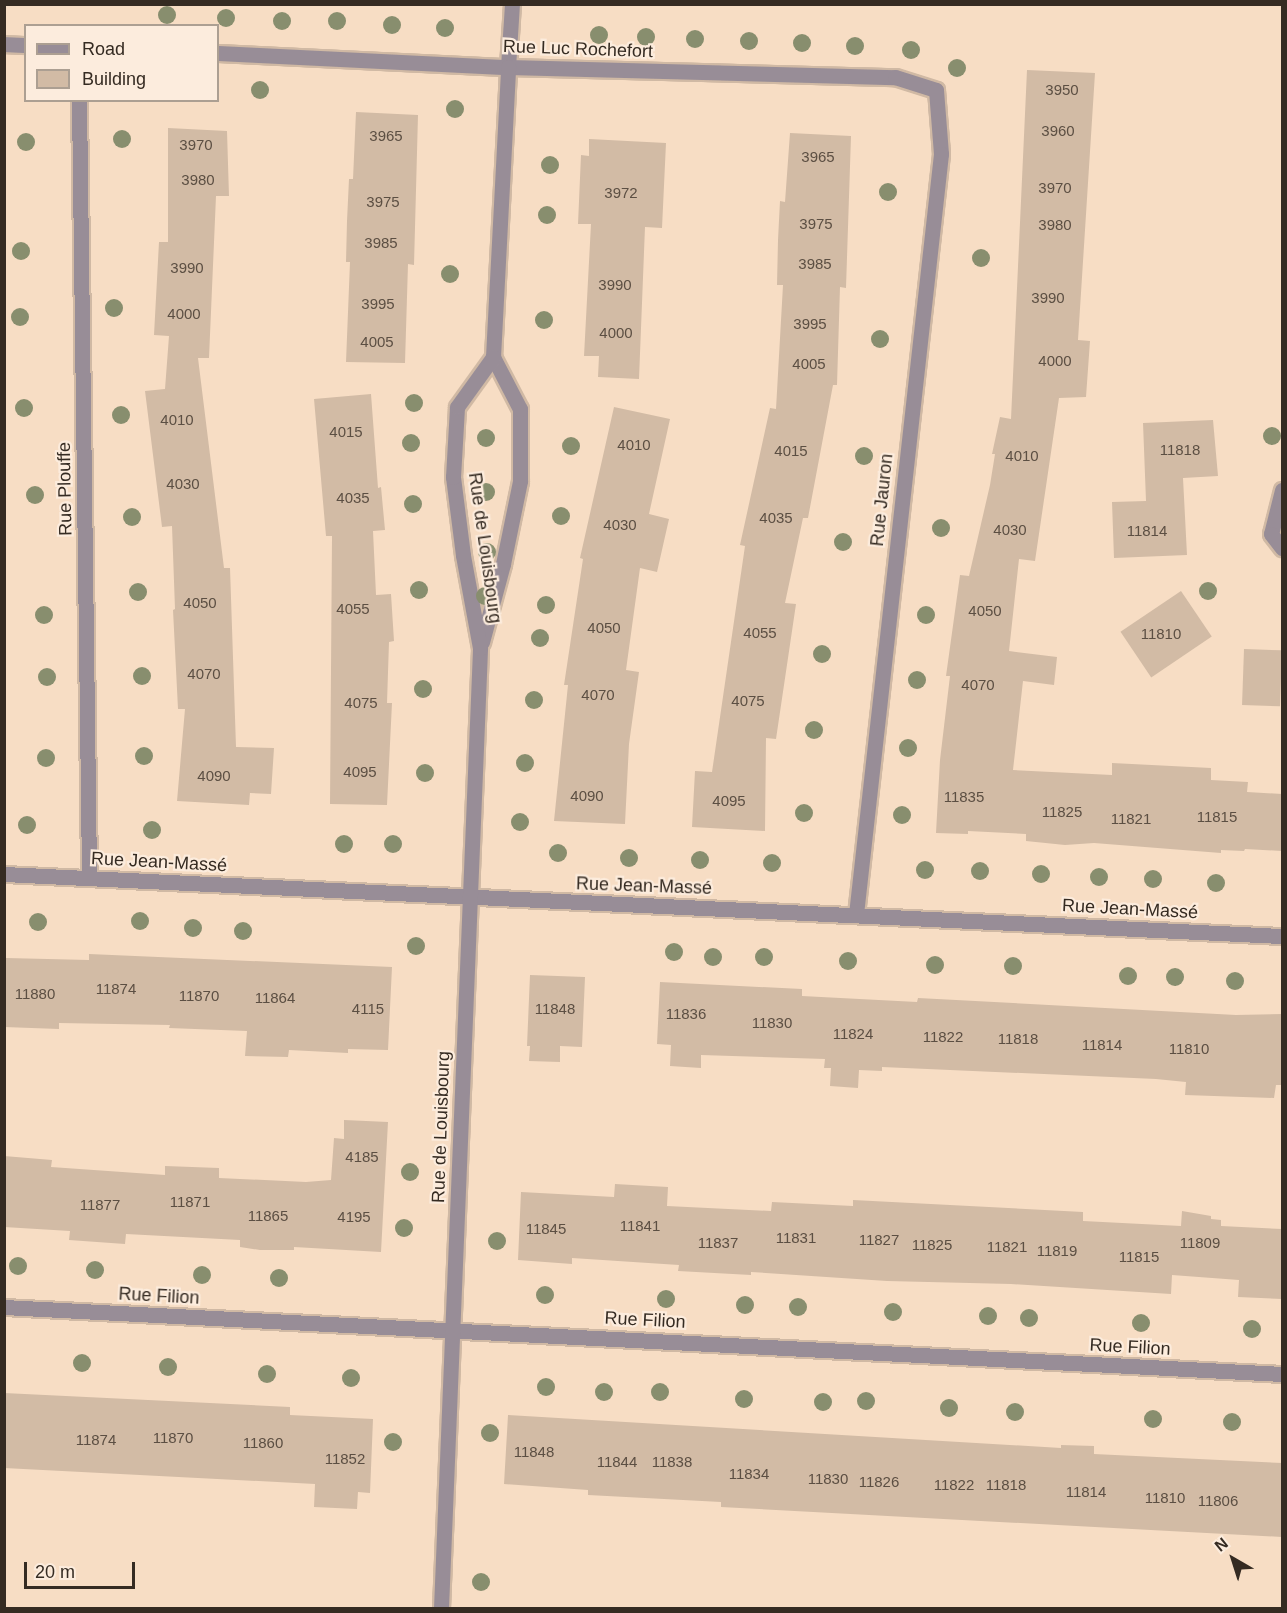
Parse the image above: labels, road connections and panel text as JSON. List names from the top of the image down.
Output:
{
  "streets": {
    "street": [
      "Rue Luc Rochefort",
      "Rue Plouffe",
      "Rue Jauron",
      "Rue de Louisbourg",
      "Rue Jean-Massé",
      "Rue Filion"
    ]
  },
  "crossings": [
    ["Rue Luc Rochefort", "Rue Jauron"],
    ["Rue Luc Rochefort", "Rue de Louisbourg"],
    ["Rue Plouffe", "Rue Jean-Massé"],
    ["Rue Jauron", "Rue Jean-Massé"],
    ["Rue de Louisbourg", "Rue Jean-Massé"],
    ["Rue de Louisbourg", "Rue Filion"]
  ],
  "house_numbers": [
    "3950",
    "3960",
    "3965",
    "3970",
    "3965",
    "3980",
    "3970",
    "3972",
    "3975",
    "3975",
    "3980",
    "3985",
    "3985",
    "3990",
    "3990",
    "3990",
    "3995",
    "4000",
    "3995",
    "4000",
    "4005",
    "4000",
    "4005",
    "4010",
    "4015",
    "4010",
    "11818",
    "4015",
    "4010",
    "4030",
    "4035",
    "4035",
    "4030",
    "4030",
    "11814",
    "4050",
    "4055",
    "4050",
    "4050",
    "4055",
    "11810",
    "4070",
    "4070",
    "4070",
    "4075",
    "4075",
    "4095",
    "4090",
    "4090",
    "11835",
    "4095",
    "11825",
    "11815",
    "11821",
    "11874",
    "11880",
    "11870",
    "11864",
    "4115",
    "11848",
    "11836",
    "11830",
    "11824",
    "11822",
    "11818",
    "11814",
    "11810",
    "4185",
    "11871",
    "11877",
    "11865",
    "4195",
    "11841",
    "11845",
    "11831",
    "11827",
    "11837",
    "11809",
    "11825",
    "11821",
    "11819",
    "11815",
    "11870",
    "11874",
    "11860",
    "11848",
    "11852",
    "11844",
    "11838",
    "11834",
    "11830",
    "11826",
    "11822",
    "11818",
    "11814",
    "11810",
    "11806"
  ],
  "legend": ["Road", "Building"],
  "scale_bar": "20 m",
  "north": "top left"
}
